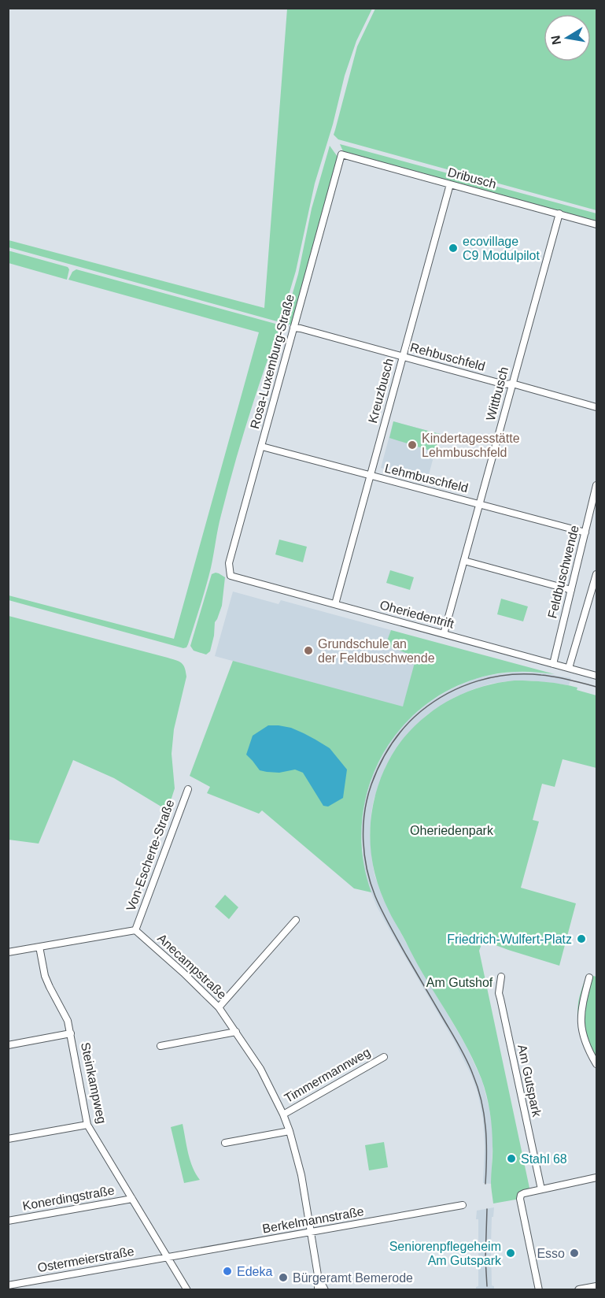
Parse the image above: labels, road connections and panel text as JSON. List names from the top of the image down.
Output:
{
  "streets": {
    "street": [
      "Dribusch",
      "Rehbuschfeld",
      "Rosa-Luxemburg-Straße",
      "Kreuzbusch",
      "Wittbusch",
      "Lehmbuschfeld",
      "Feldbuschwende",
      "Oheriedentrift",
      "Von-Escherte-Straße",
      "Anecampstraße",
      "Timmermannweg",
      "Am Gutspark",
      "Steinkampweg",
      "Konerdingstraße",
      "Berkelmannstraße",
      "Ostermeierstraße"
    ]
  },
  "crossings": [
    ["Dribusch", "Rosa-Luxemburg-Straße"],
    ["Dribusch", "Kreuzbusch"],
    ["Dribusch", "Wittbusch"],
    ["Rehbuschfeld", "Rosa-Luxemburg-Straße"],
    ["Rehbuschfeld", "Kreuzbusch"],
    ["Rehbuschfeld", "Wittbusch"],
    ["Rosa-Luxemburg-Straße", "Lehmbuschfeld"],
    ["Rosa-Luxemburg-Straße", "Oheriedentrift"],
    ["Kreuzbusch", "Lehmbuschfeld"],
    ["Kreuzbusch", "Oheriedentrift"],
    ["Wittbusch", "Lehmbuschfeld"],
    ["Wittbusch", "Oheriedentrift"],
    ["Lehmbuschfeld", "Feldbuschwende"],
    ["Feldbuschwende", "Oheriedentrift"],
    ["Von-Escherte-Straße", "Anecampstraße"],
    ["Anecampstraße", "Timmermannweg"],
    ["Anecampstraße", "Berkelmannstraße"],
    ["Steinkampweg", "Konerdingstraße"],
    ["Steinkampweg", "Berkelmannstraße"],
    ["Steinkampweg", "Ostermeierstraße"],
    ["Berkelmannstraße", "Ostermeierstraße"]
  ],
  "parks": ["Oheriedenpark", "Am Gutshof"],
  "places": [
    "ecovillage C9 Modulpilot",
    "Kindertagesstätte Lehmbuschfeld",
    "Grundschule an der Feldbuschwende",
    "Friedrich-Wulfert-Platz",
    "Stahl 68",
    "Seniorenpflegeheim Am Gutspark",
    "Esso",
    "Edeka",
    "Bürgeramt Bemerode"
  ],
  "north": "left"
}
